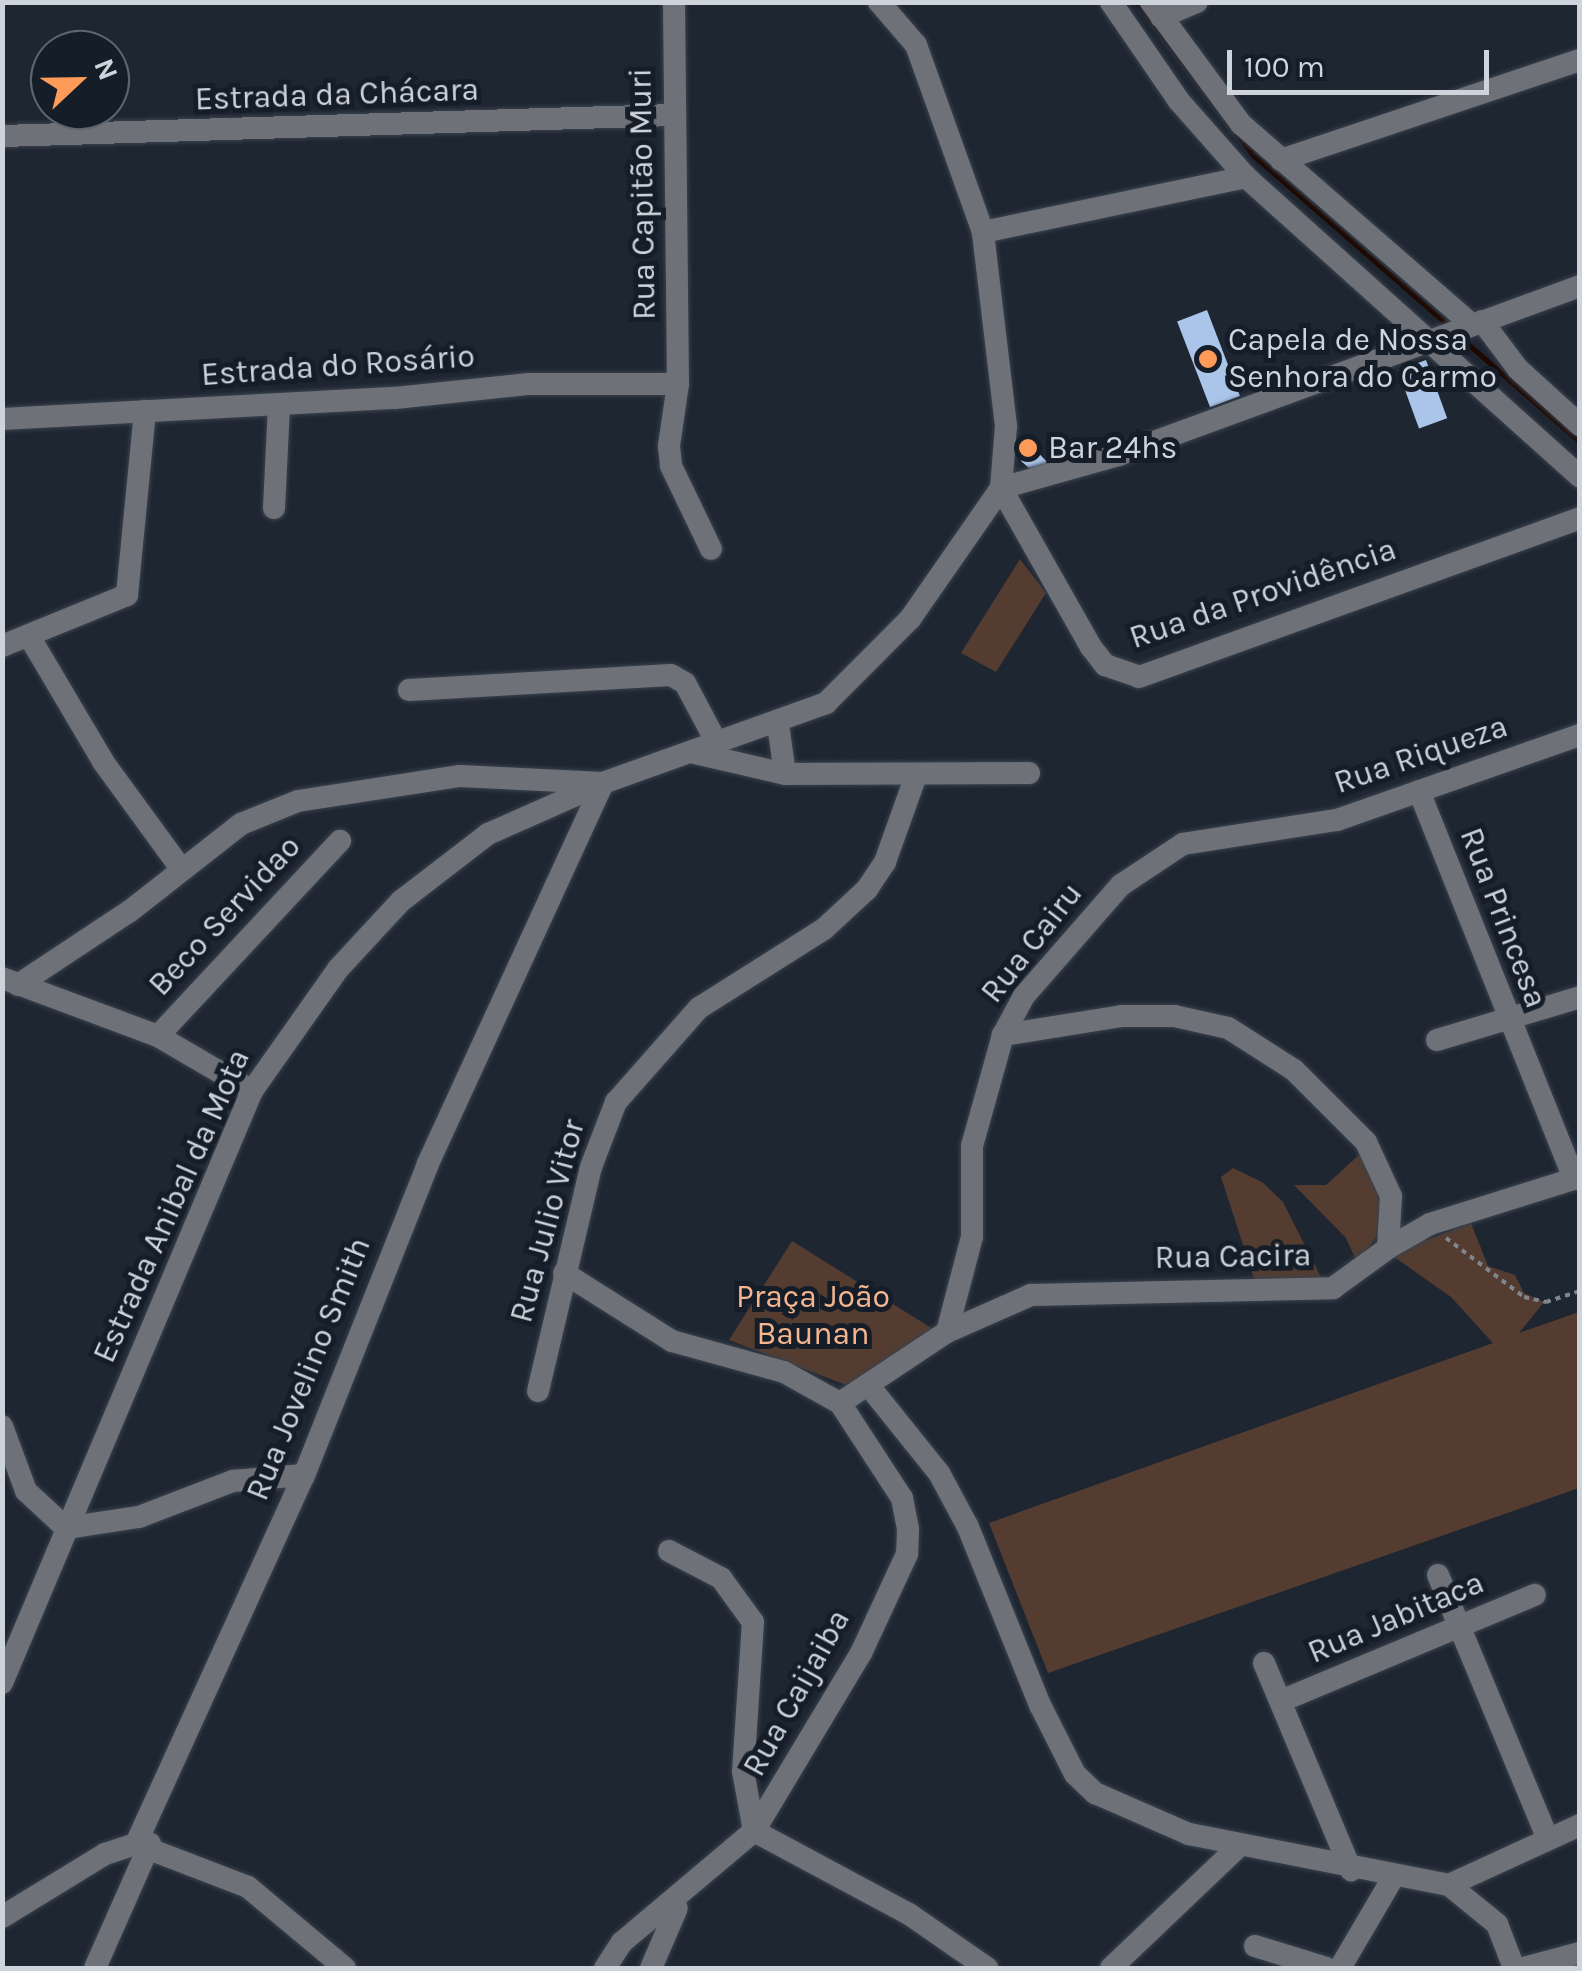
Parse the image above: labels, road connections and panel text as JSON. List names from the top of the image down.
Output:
{
  "streets": {
    "street": [
      "Estrada da Chácara",
      "Rua Capitão Muri",
      "Estrada do Rosário",
      "Rua da Providência",
      "Rua Riqueza",
      "Beco Servidao",
      "Rua Princesa",
      "Rua Cairu",
      "Estrada Anibal da Mota",
      "Rua Julio Vitor",
      "Rua Cacira",
      "Rua Jovelino Smith",
      "Rua Jabitaca",
      "Rua Caijaiba"
    ]
  },
  "crossings": [
    ["Estrada da Chácara", "Rua Capitão Muri"],
    ["Rua Capitão Muri", "Estrada do Rosário"],
    ["Rua da Providência", "Estrada Anibal da Mota"],
    ["Rua Riqueza", "Rua Princesa"],
    ["Rua Riqueza", "Rua Cairu"],
    ["Rua Princesa", "Rua Cacira"],
    ["Rua Cairu", "Rua Cacira"],
    ["Estrada Anibal da Mota", "Rua Jovelino Smith"],
    ["Rua Cacira", "Rua Caijaiba"]
  ],
  "parks": ["Praça João Baunan"],
  "places": ["Capela de Nossa Senhora do Carmo", "Bar 24hs"],
  "scale_bar": "100 m",
  "north": "right"
}
